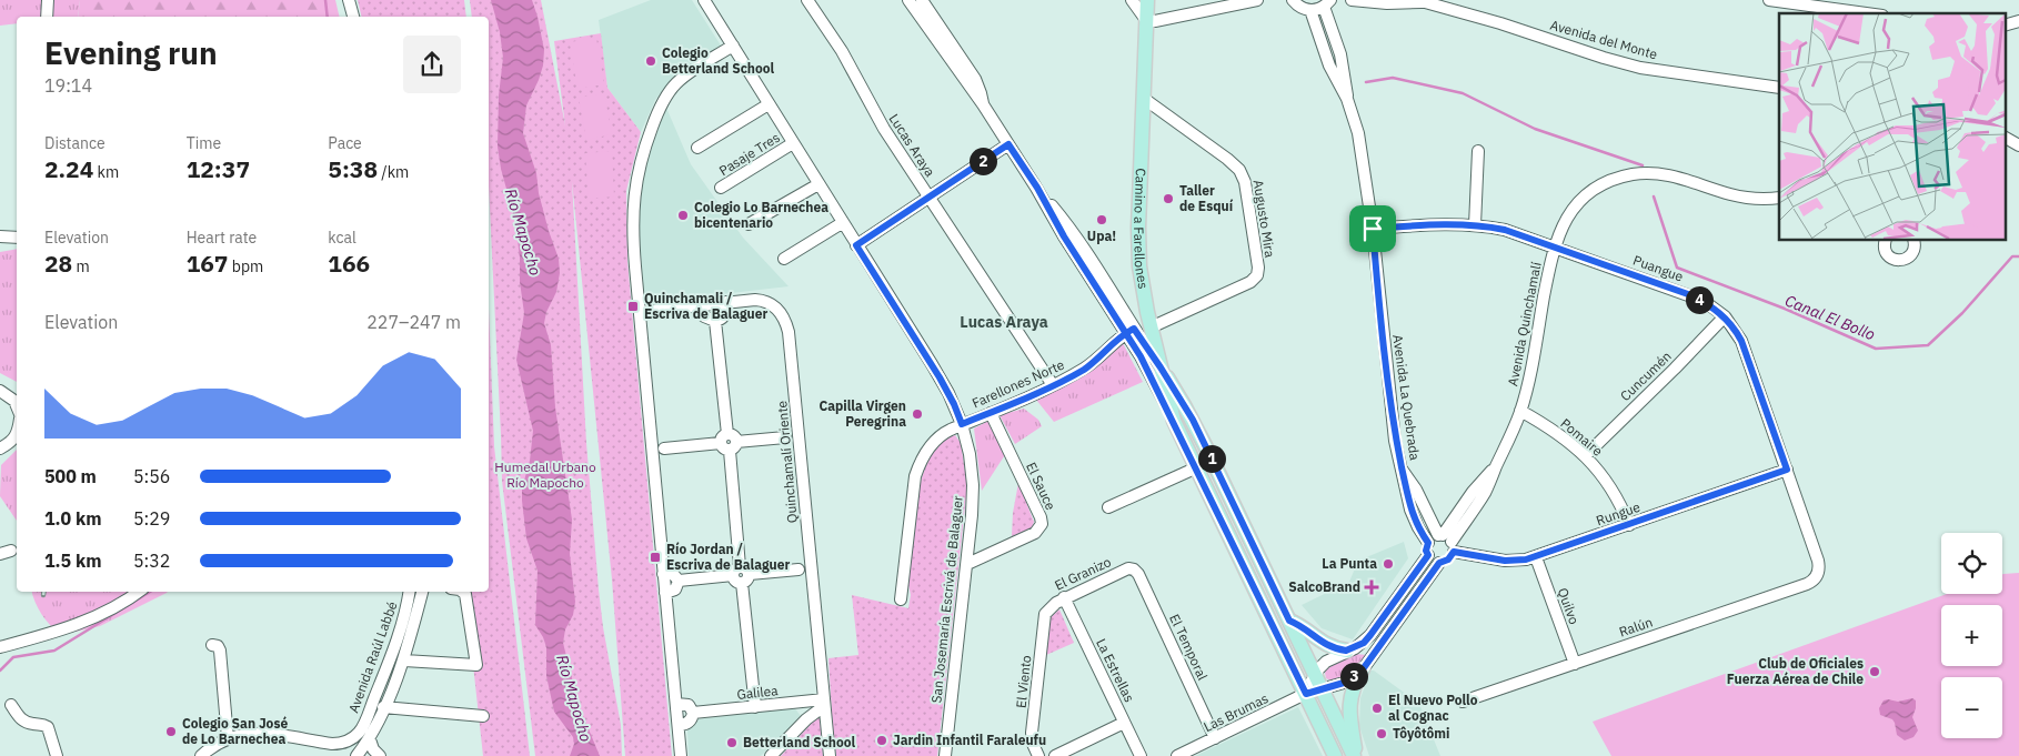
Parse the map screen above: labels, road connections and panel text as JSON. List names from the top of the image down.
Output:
{
  "streets": {
    "main road": ["Camino a Farellones"],
    "street": [
      "Avenida del Monte",
      "Lucas Araya",
      "Pasaje Tres",
      "Augusto Mira",
      "Puangue",
      "Avenida Quinchamalí",
      "Cuncumén",
      "Farellones Norte",
      "Avenida La Quebrada",
      "Pomaire",
      "Quinchamalí Oriente",
      "El Sauce",
      "Rungue",
      "El Granizo",
      "San Josemaría Escrivá de Balaguer",
      "Quilvo",
      "Ralún",
      "El Temporal",
      "Avenida Raúl Labbé",
      "La Estrellas",
      "El Viento",
      "Galilea",
      "Las Brumas"
    ]
  },
  "crossings": [
    ["Lucas Araya", "Farellones Norte"],
    ["Pasaje Tres", "San Josemaría Escrivá de Balaguer"],
    ["Augusto Mira", "Camino a Farellones"],
    ["Camino a Farellones", "Las Brumas"],
    ["Puangue", "Avenida Quinchamalí"],
    ["Puangue", "Cuncumén"],
    ["Puangue", "Avenida La Quebrada"],
    ["Puangue", "Rungue"],
    ["Puangue", "Ralún"],
    ["Avenida Quinchamalí", "Avenida La Quebrada"],
    ["Avenida Quinchamalí", "Pomaire"],
    ["Avenida Quinchamalí", "Rungue"],
    ["Cuncumén", "Pomaire"],
    ["Farellones Norte", "El Sauce"],
    ["Farellones Norte", "San Josemaría Escrivá de Balaguer"],
    ["Avenida La Quebrada", "Rungue"],
    ["Pomaire", "Rungue"],
    ["Quinchamalí Oriente", "Galilea"],
    ["El Sauce", "San Josemaría Escrivá de Balaguer"],
    ["Rungue", "Quilvo"],
    ["El Granizo", "El Temporal"],
    ["El Granizo", "La Estrellas"],
    ["El Granizo", "El Viento"],
    ["Quilvo", "Ralún"],
    ["El Temporal", "Las Brumas"]
  ],
  "districts": ["Lucas Araya"],
  "water": ["Río Mapocho", "Canal El Bollo"],
  "parks": ["Humedal Urbano Río Mapocho"],
  "places": {
    "other": [
      "Colegio Betterland School",
      "Taller de Esquí",
      "Colegio Lo Barnechea bicentenario",
      "Upa!",
      "Capilla Virgen Peregrina",
      "La Punta",
      "Club de Oficiales Fuerza Aérea de Chile",
      "El Nuevo Pollo al Cognac",
      "Colegio San José de Lo Barnechea",
      "Tôyôtômi",
      "Jardin Infantil Faraleufu",
      "Betterland School"
    ],
    "transit": ["Quinchamali / Escriva de Balaguer", "Río Jordan / Escriva de Balaguer"],
    "health": ["SalcoBrand"]
  },
  "page": {
    "heading": ["Evening run", "19:14"],
    "stats": [
      ["Distance", "2.24 km"],
      ["Time", "12:37"],
      ["Pace", "5:38 /km"],
      ["Elevation", "28 m"],
      ["Heart rate", "167 bpm"],
      ["kcal", "166"]
    ],
    "pins": [
      "2",
      "4",
      "1",
      "3"
    ],
    "chart": ["Elevation", "227–247 m"],
    "list": [
      {
        "name": "500 m",
        "note": "5:56"
      },
      {
        "name": "1.0 km",
        "note": "5:29"
      },
      {
        "name": "1.5 km",
        "note": "5:32"
      }
    ],
    "map_buttons": ["+", "−"]
  }
}
